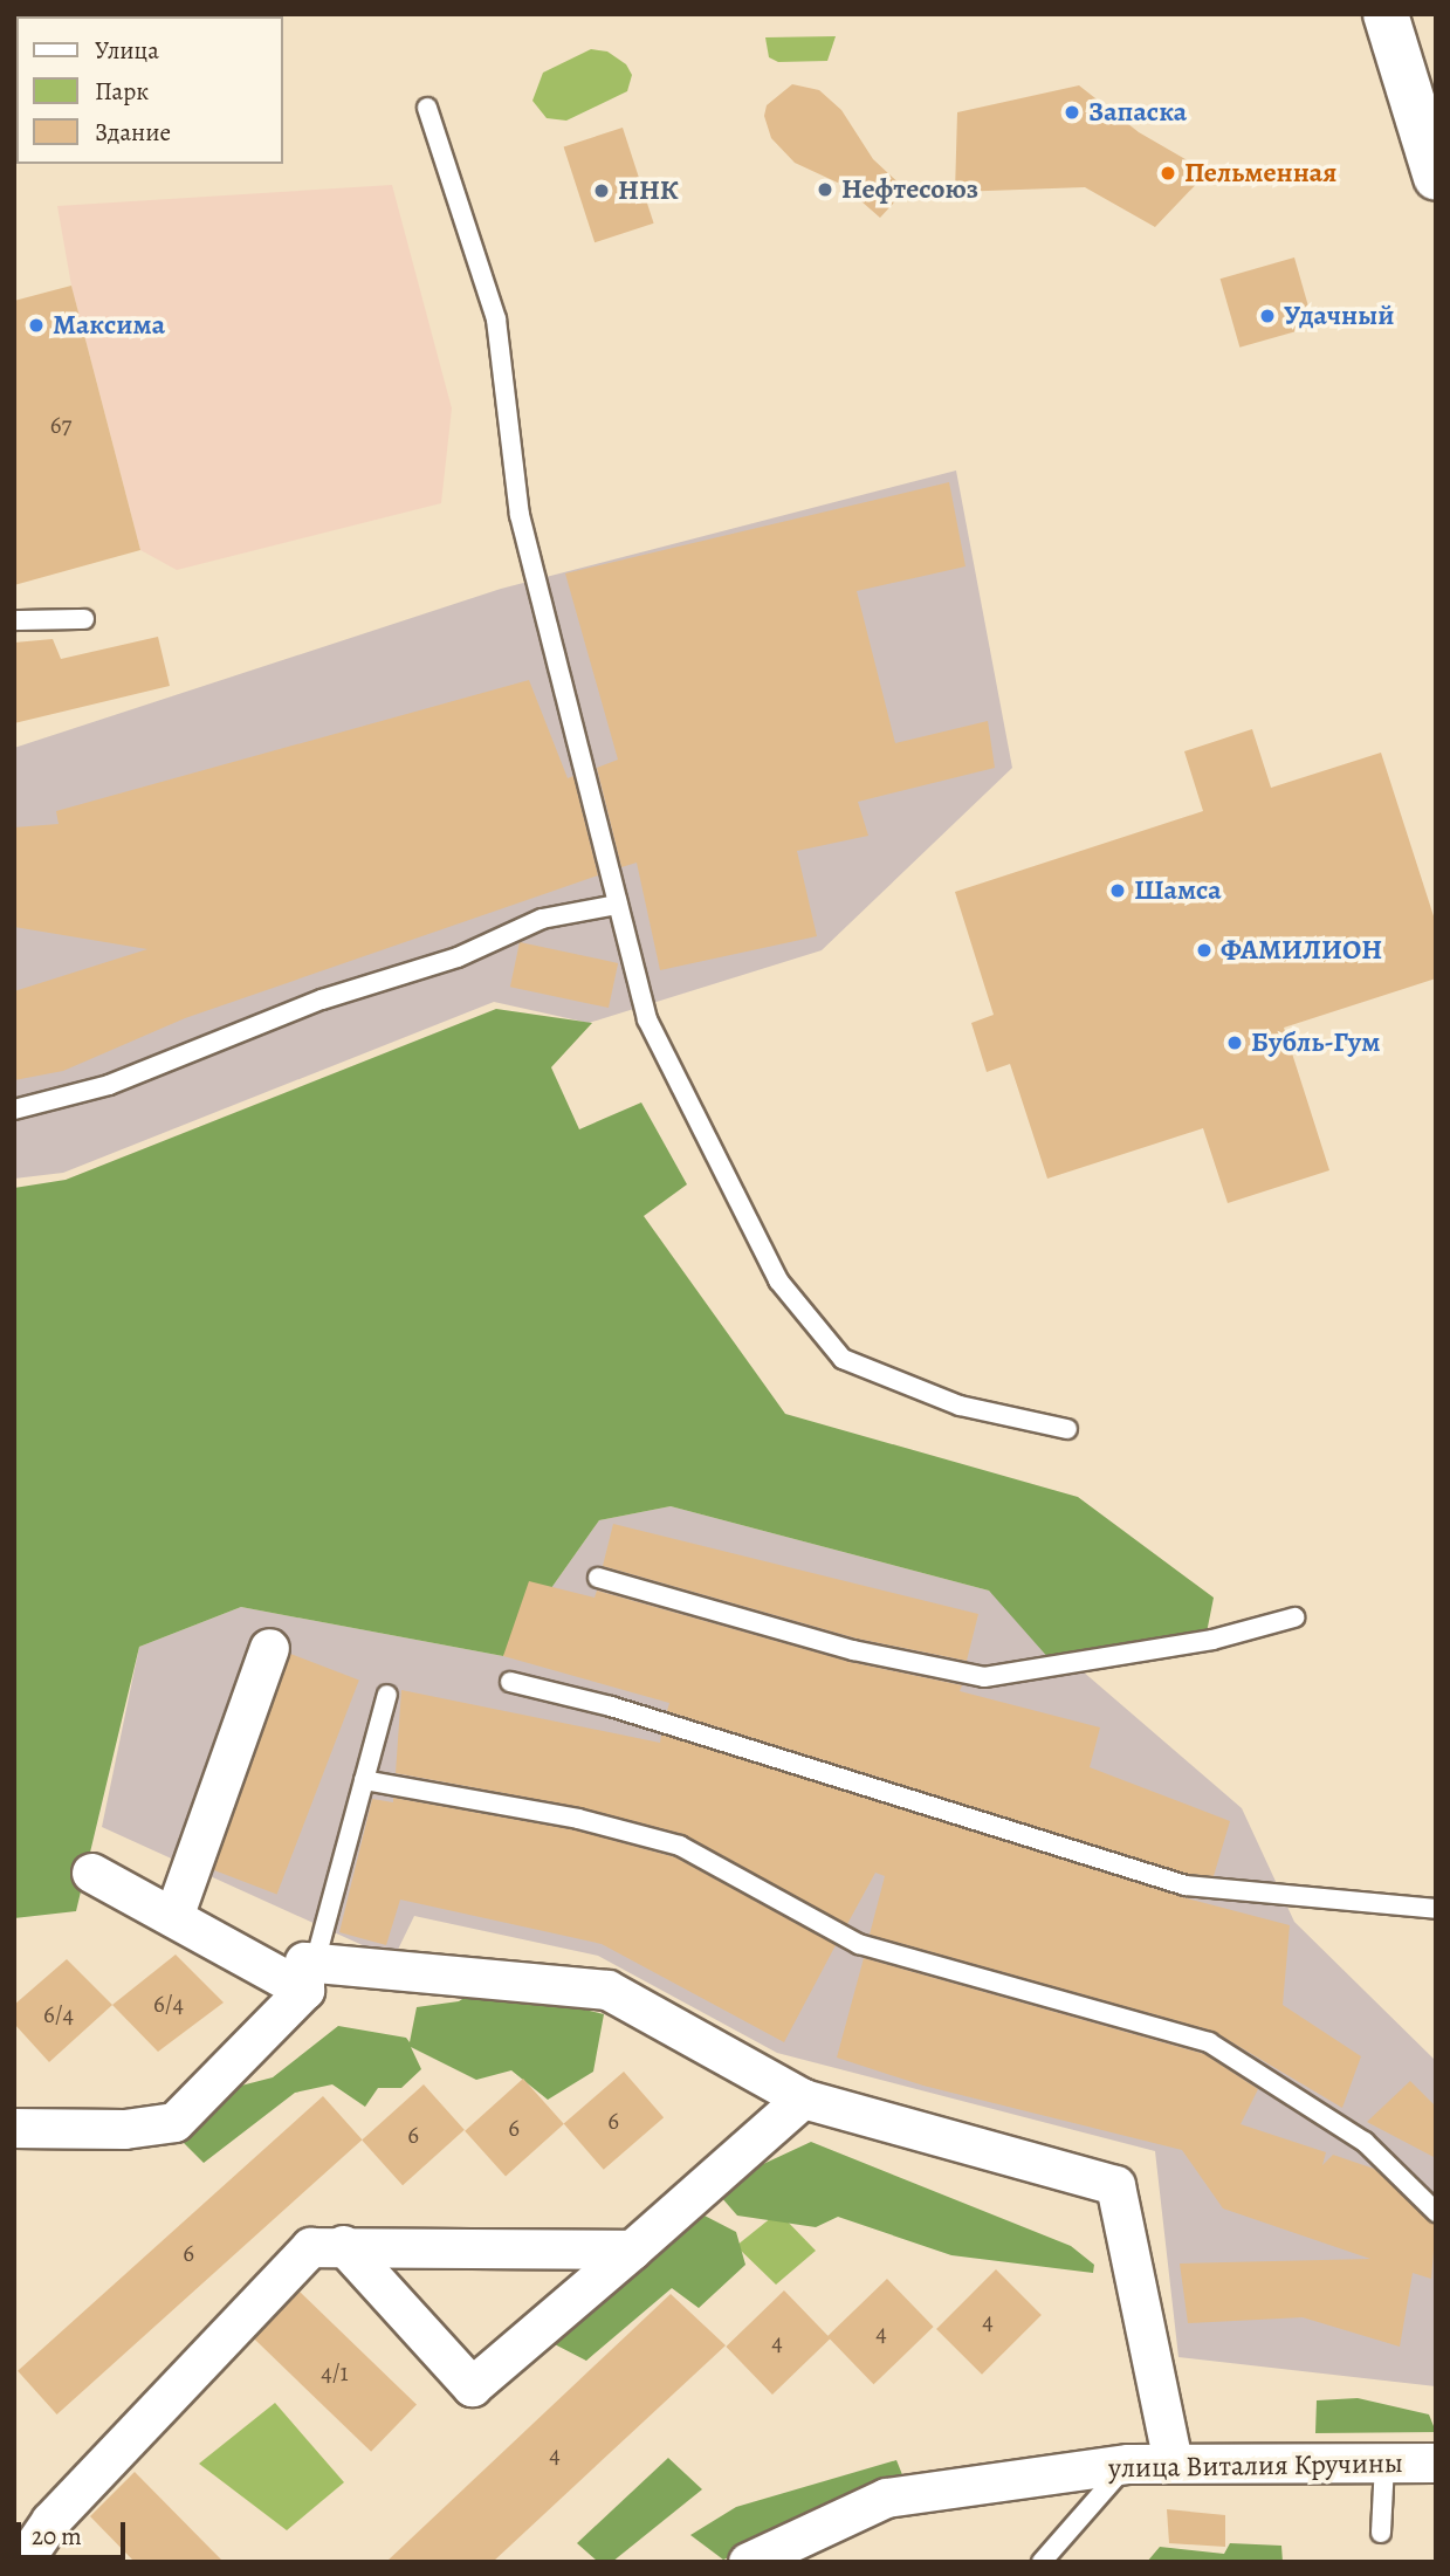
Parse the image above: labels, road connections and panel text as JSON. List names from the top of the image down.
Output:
{
  "streets": {
    "street": ["улица Виталия Кручины"]
  },
  "places": [
    "Запаска",
    "Пельменная",
    "Нефтесоюз",
    "ННК",
    "Удачный",
    "Максима",
    "Шамса",
    "ФАМИЛИОН",
    "Бубль-Гум"
  ],
  "house_numbers": [
    "67",
    "6/4",
    "6/4",
    "6",
    "6",
    "6",
    "6",
    "4",
    "4",
    "4",
    "4/1",
    "4"
  ],
  "legend": ["Улица", "Парк", "Здание"],
  "scale_bar": "20 m"
}
